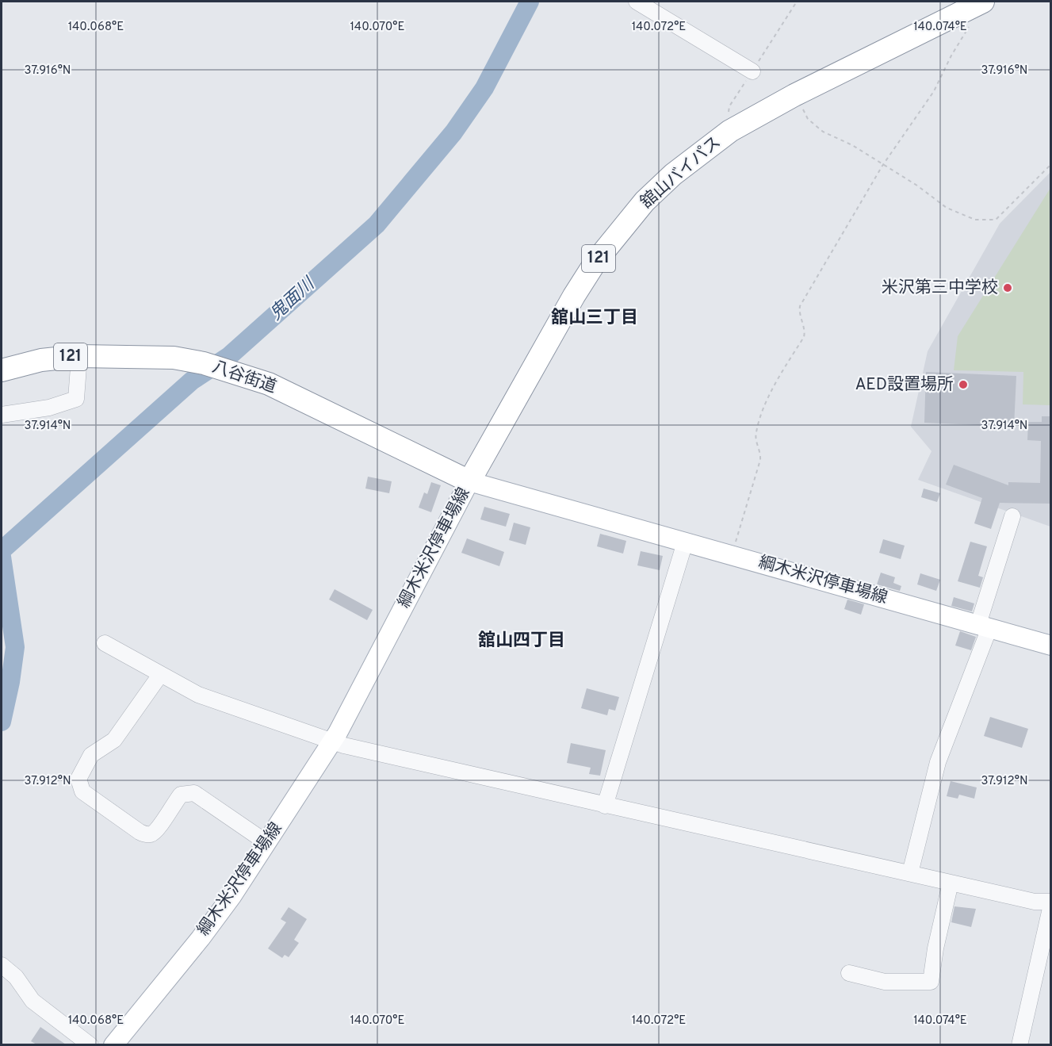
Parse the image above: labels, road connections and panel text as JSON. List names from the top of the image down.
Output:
{
  "streets": {
    "highway": ["舘山バイパス", "121", "八谷街道"],
    "main road": ["綱木米沢停車場線"]
  },
  "crossings": [
    ["舘山バイパス", "八谷街道"],
    ["舘山バイパス", "綱木米沢停車場線"],
    ["八谷街道", "綱木米沢停車場線"]
  ],
  "districts": ["舘山三丁目", "舘山四丁目"],
  "water": ["鬼面川"],
  "places": ["米沢第三中学校", "AED設置場所"],
  "coordinates": [
    "140.068°E",
    "140.070°E",
    "140.072°E",
    "140.074°E",
    "37.916°N",
    "37.914°N",
    "37.912°N"
  ]
}
